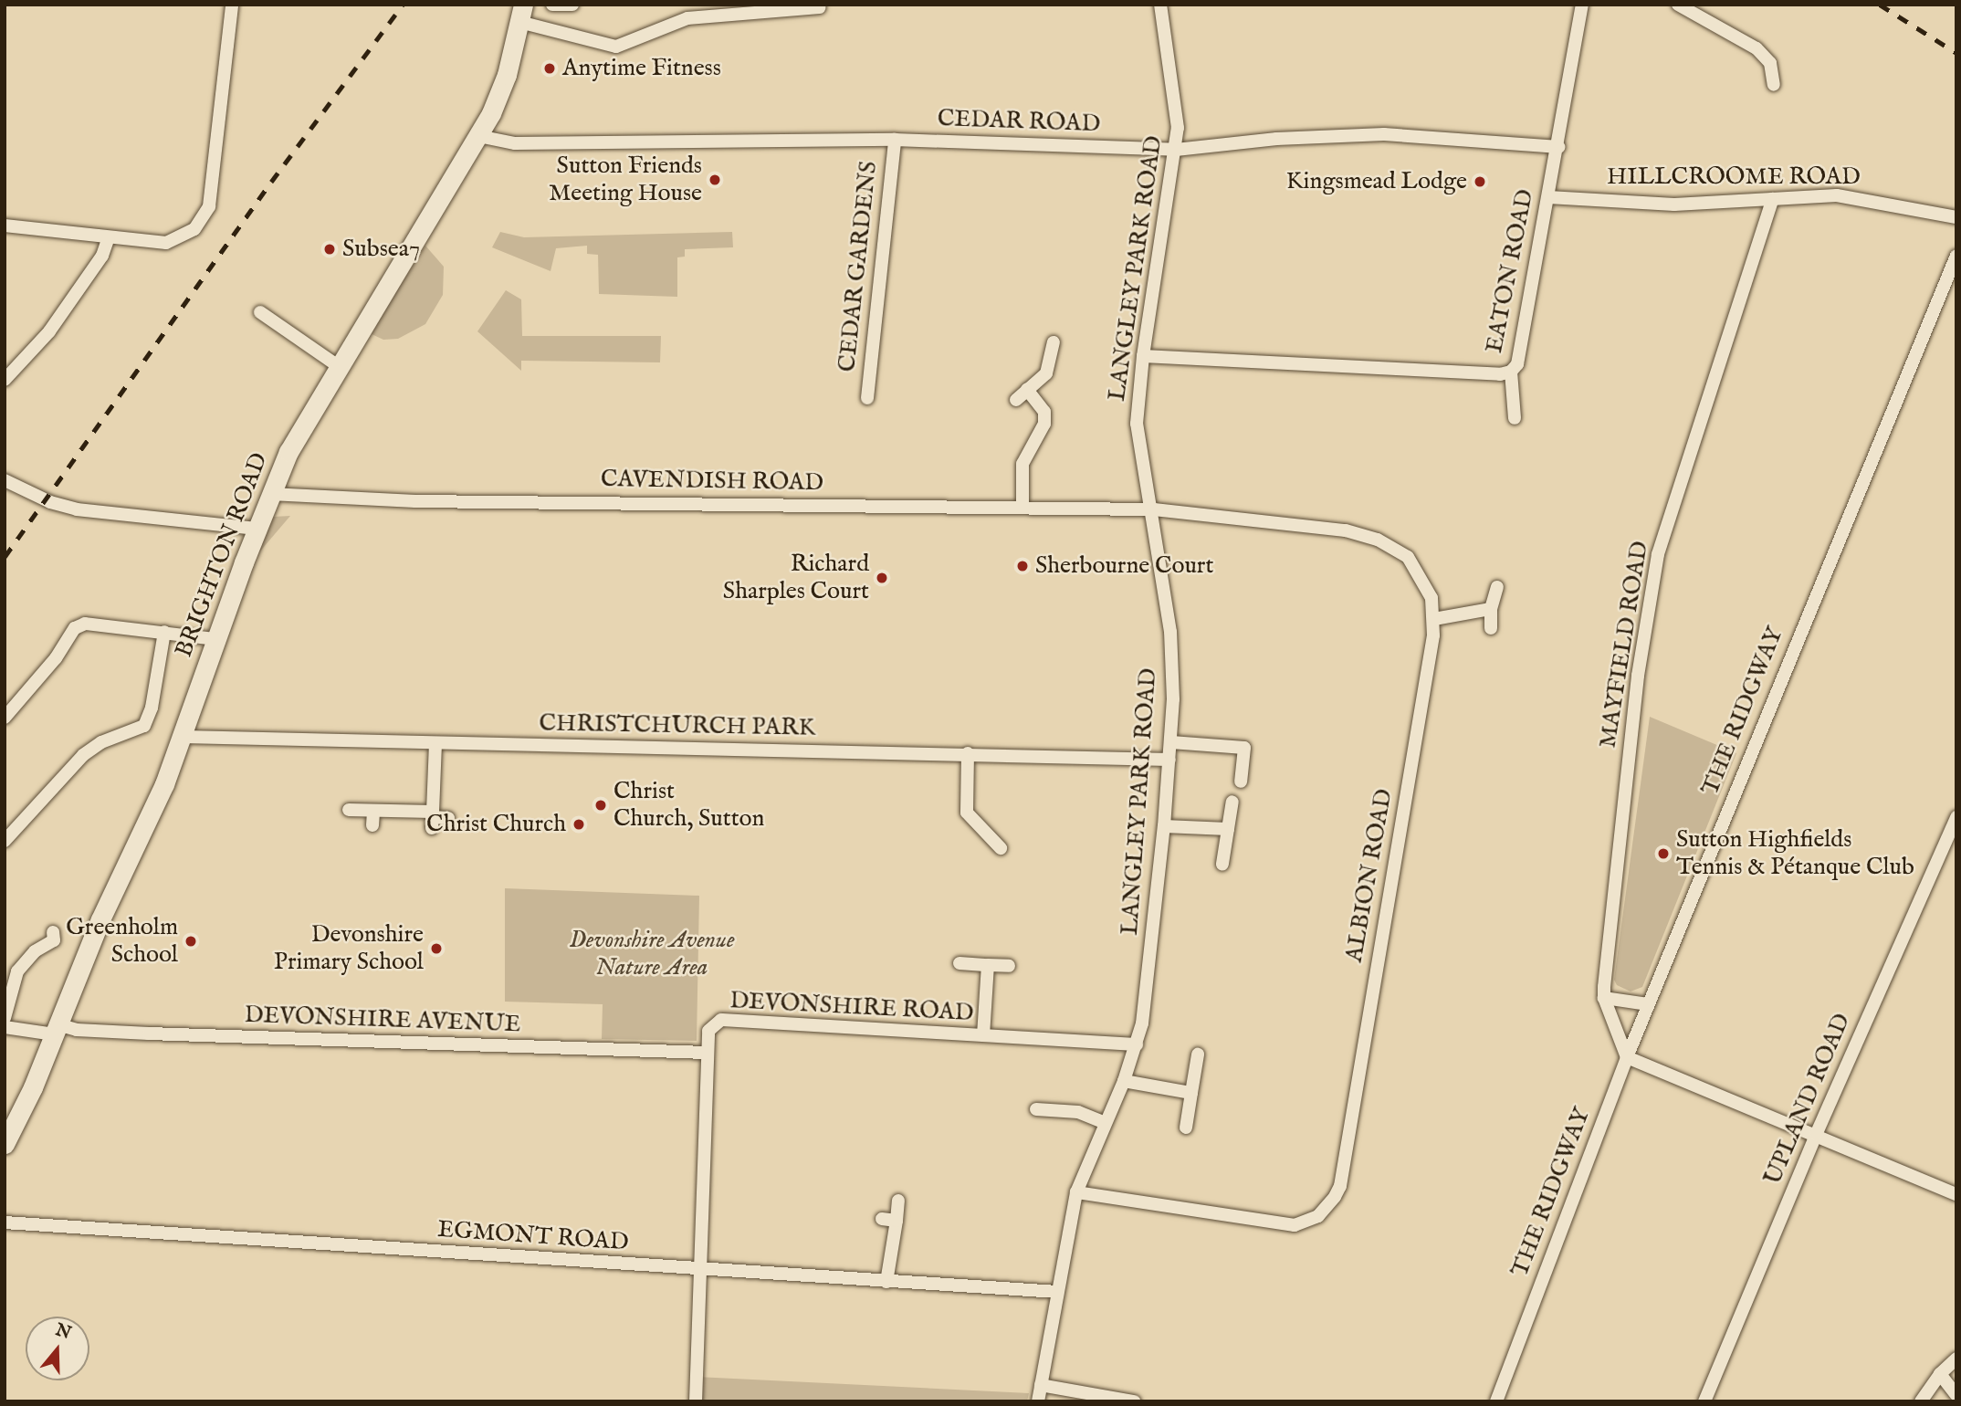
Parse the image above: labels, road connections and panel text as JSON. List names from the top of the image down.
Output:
{
  "streets": {
    "main road": ["BRIGHTON ROAD"],
    "street": [
      "CEDAR ROAD",
      "HILLCROOME ROAD",
      "CEDAR GARDENS",
      "LANGLEY PARK ROAD",
      "EATON ROAD",
      "CAVENDISH ROAD",
      "MAYFIELD ROAD",
      "THE RIDGWAY",
      "CHRISTCHURCH PARK",
      "ALBION ROAD",
      "DEVONSHIRE ROAD",
      "DEVONSHIRE AVENUE",
      "UPLAND ROAD",
      "EGMONT ROAD"
    ]
  },
  "crossings": [
    ["CEDAR ROAD", "CEDAR GARDENS"],
    ["CEDAR ROAD", "LANGLEY PARK ROAD"],
    ["CEDAR ROAD", "EATON ROAD"],
    ["CEDAR ROAD", "BRIGHTON ROAD"],
    ["HILLCROOME ROAD", "EATON ROAD"],
    ["HILLCROOME ROAD", "MAYFIELD ROAD"],
    ["LANGLEY PARK ROAD", "EATON ROAD"],
    ["LANGLEY PARK ROAD", "CAVENDISH ROAD"],
    ["LANGLEY PARK ROAD", "CHRISTCHURCH PARK"],
    ["LANGLEY PARK ROAD", "ALBION ROAD"],
    ["LANGLEY PARK ROAD", "DEVONSHIRE ROAD"],
    ["LANGLEY PARK ROAD", "EGMONT ROAD"],
    ["CAVENDISH ROAD", "BRIGHTON ROAD"],
    ["CAVENDISH ROAD", "ALBION ROAD"],
    ["BRIGHTON ROAD", "CHRISTCHURCH PARK"],
    ["BRIGHTON ROAD", "DEVONSHIRE AVENUE"],
    ["MAYFIELD ROAD", "THE RIDGWAY"],
    ["DEVONSHIRE ROAD", "DEVONSHIRE AVENUE"],
    ["DEVONSHIRE ROAD", "EGMONT ROAD"]
  ],
  "parks": ["Devonshire Avenue Nature Area"],
  "places": [
    "Anytime Fitness",
    "Sutton Friends Meeting House",
    "Kingsmead Lodge",
    "Subsea7",
    "Sherbourne Court",
    "Richard Sharples Court",
    "Christ Church, Sutton",
    "Christ Church",
    "Sutton Highfields Tennis & Pétanque Club",
    "Greenholm School",
    "Devonshire Primary School"
  ],
  "north": "top"
}
